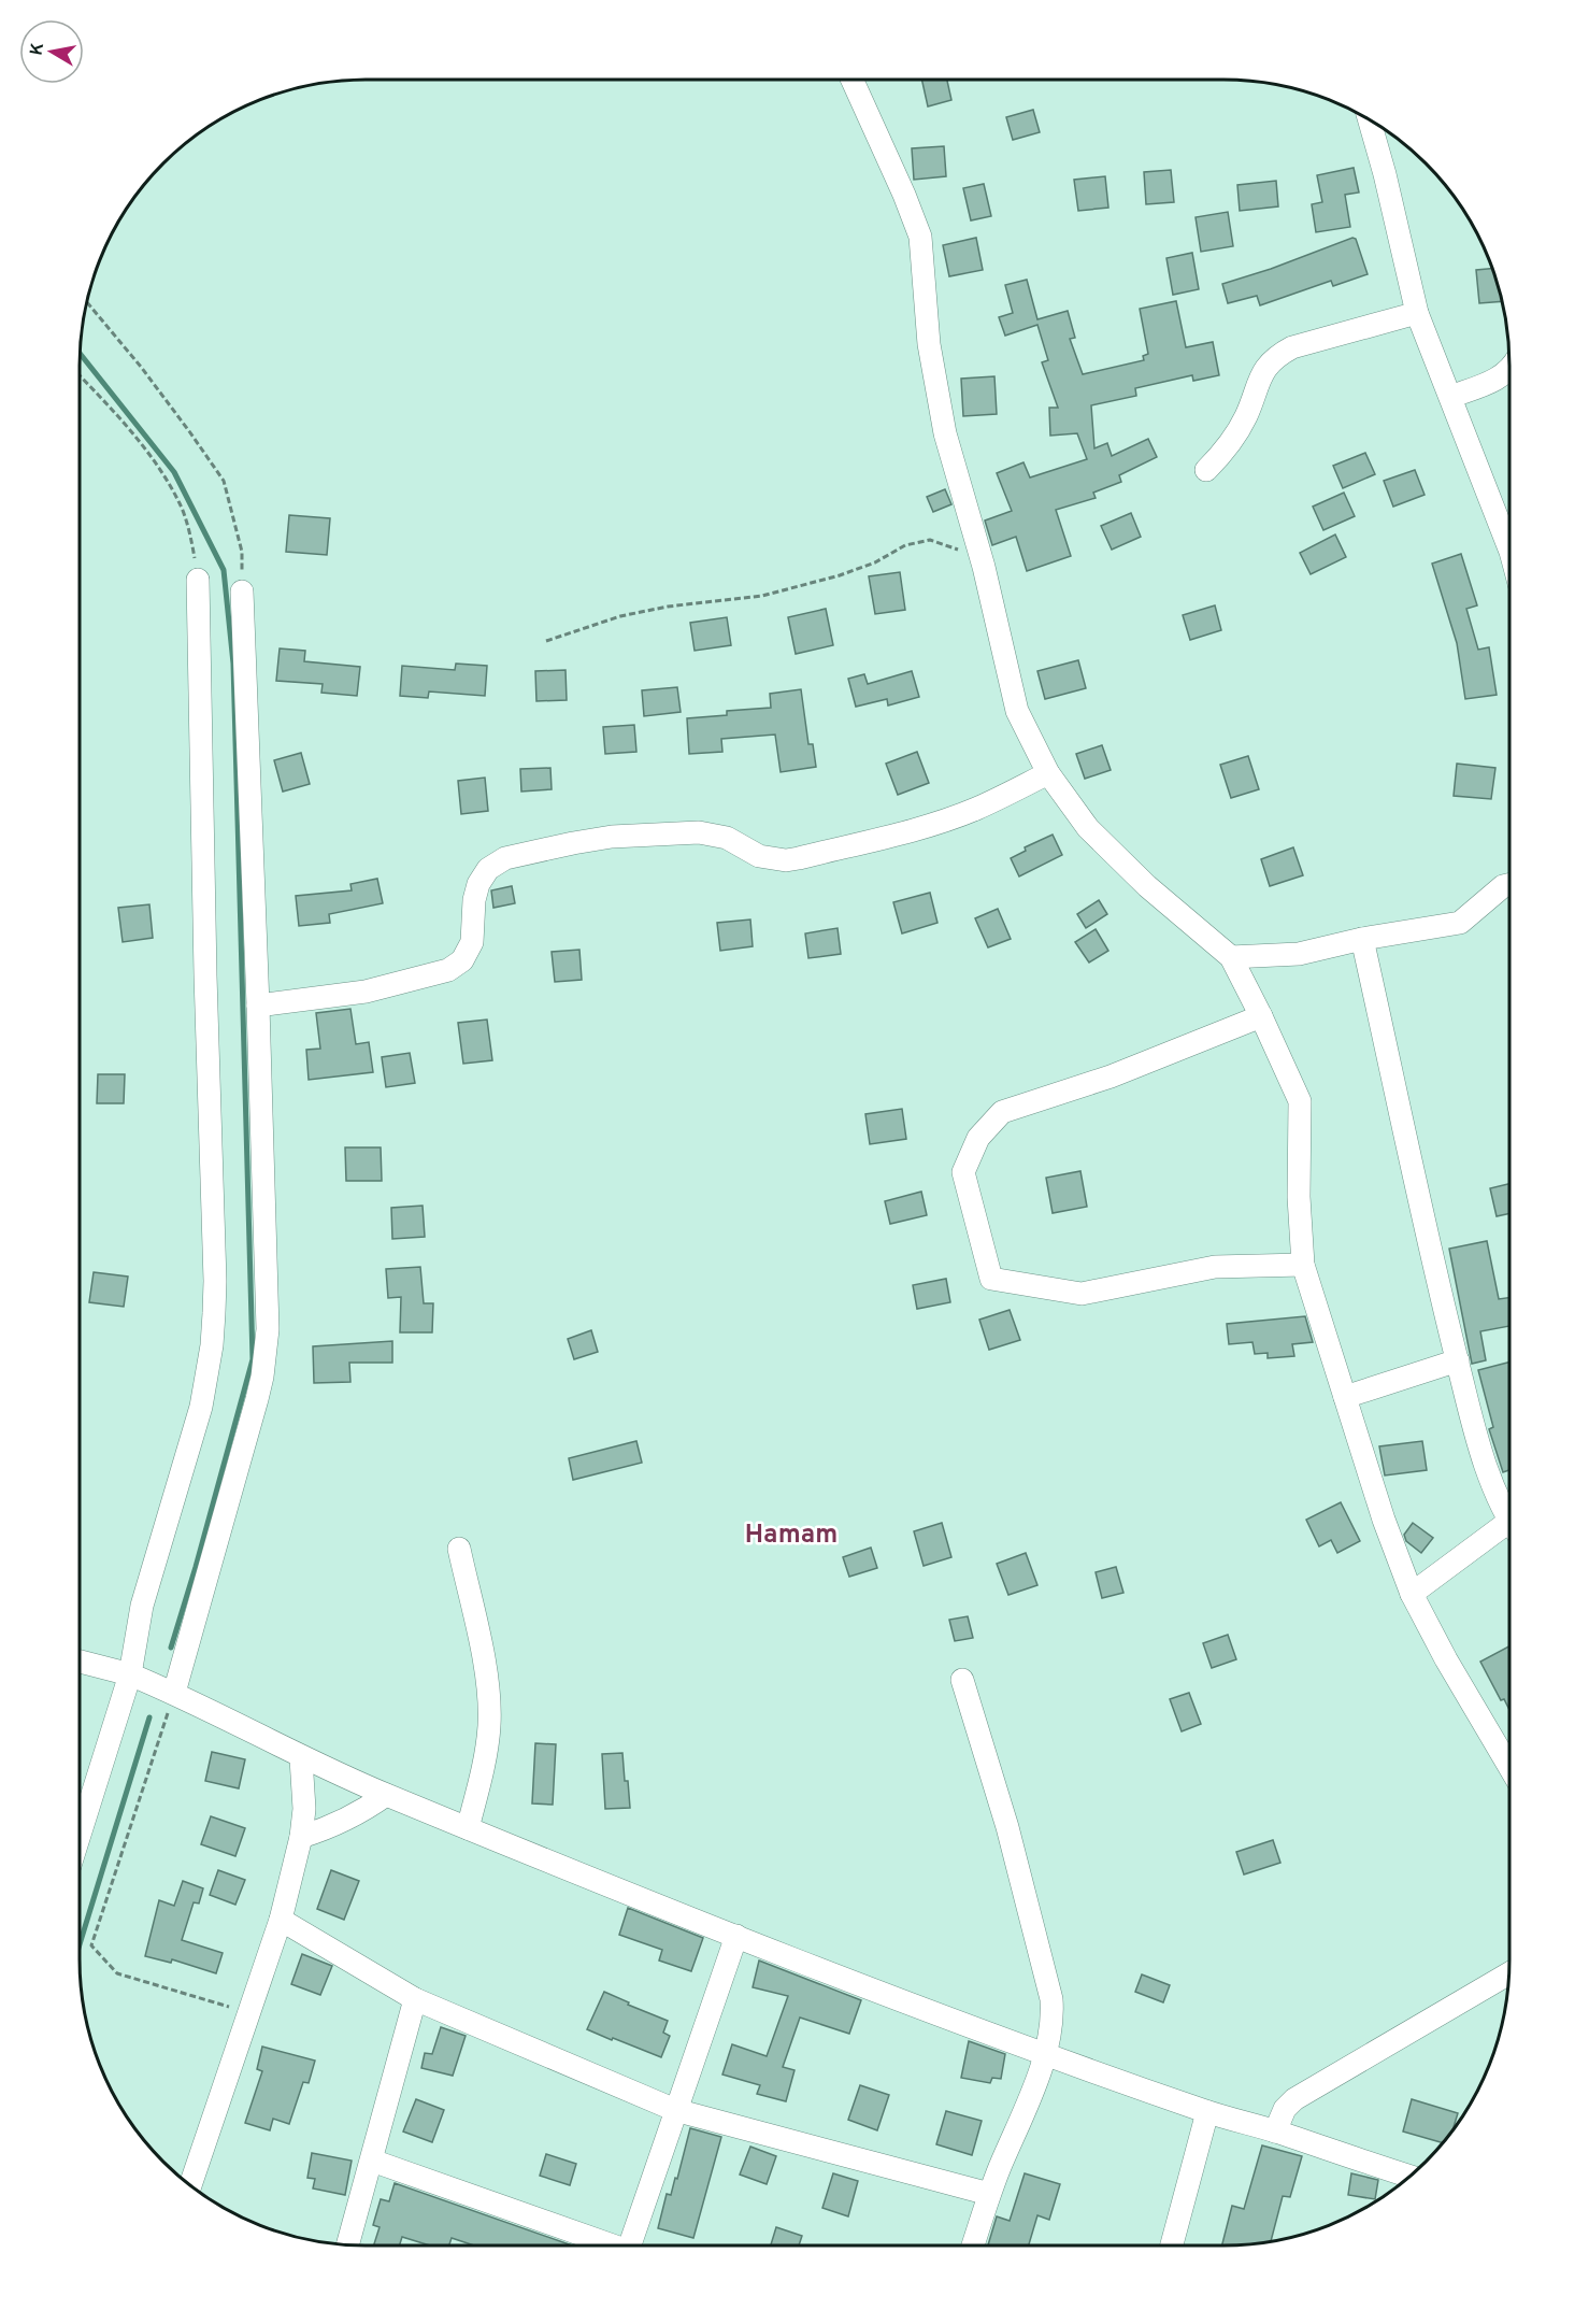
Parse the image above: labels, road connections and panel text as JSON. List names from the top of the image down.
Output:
{
  "districts": ["Hamam"],
  "north": "left"
}
